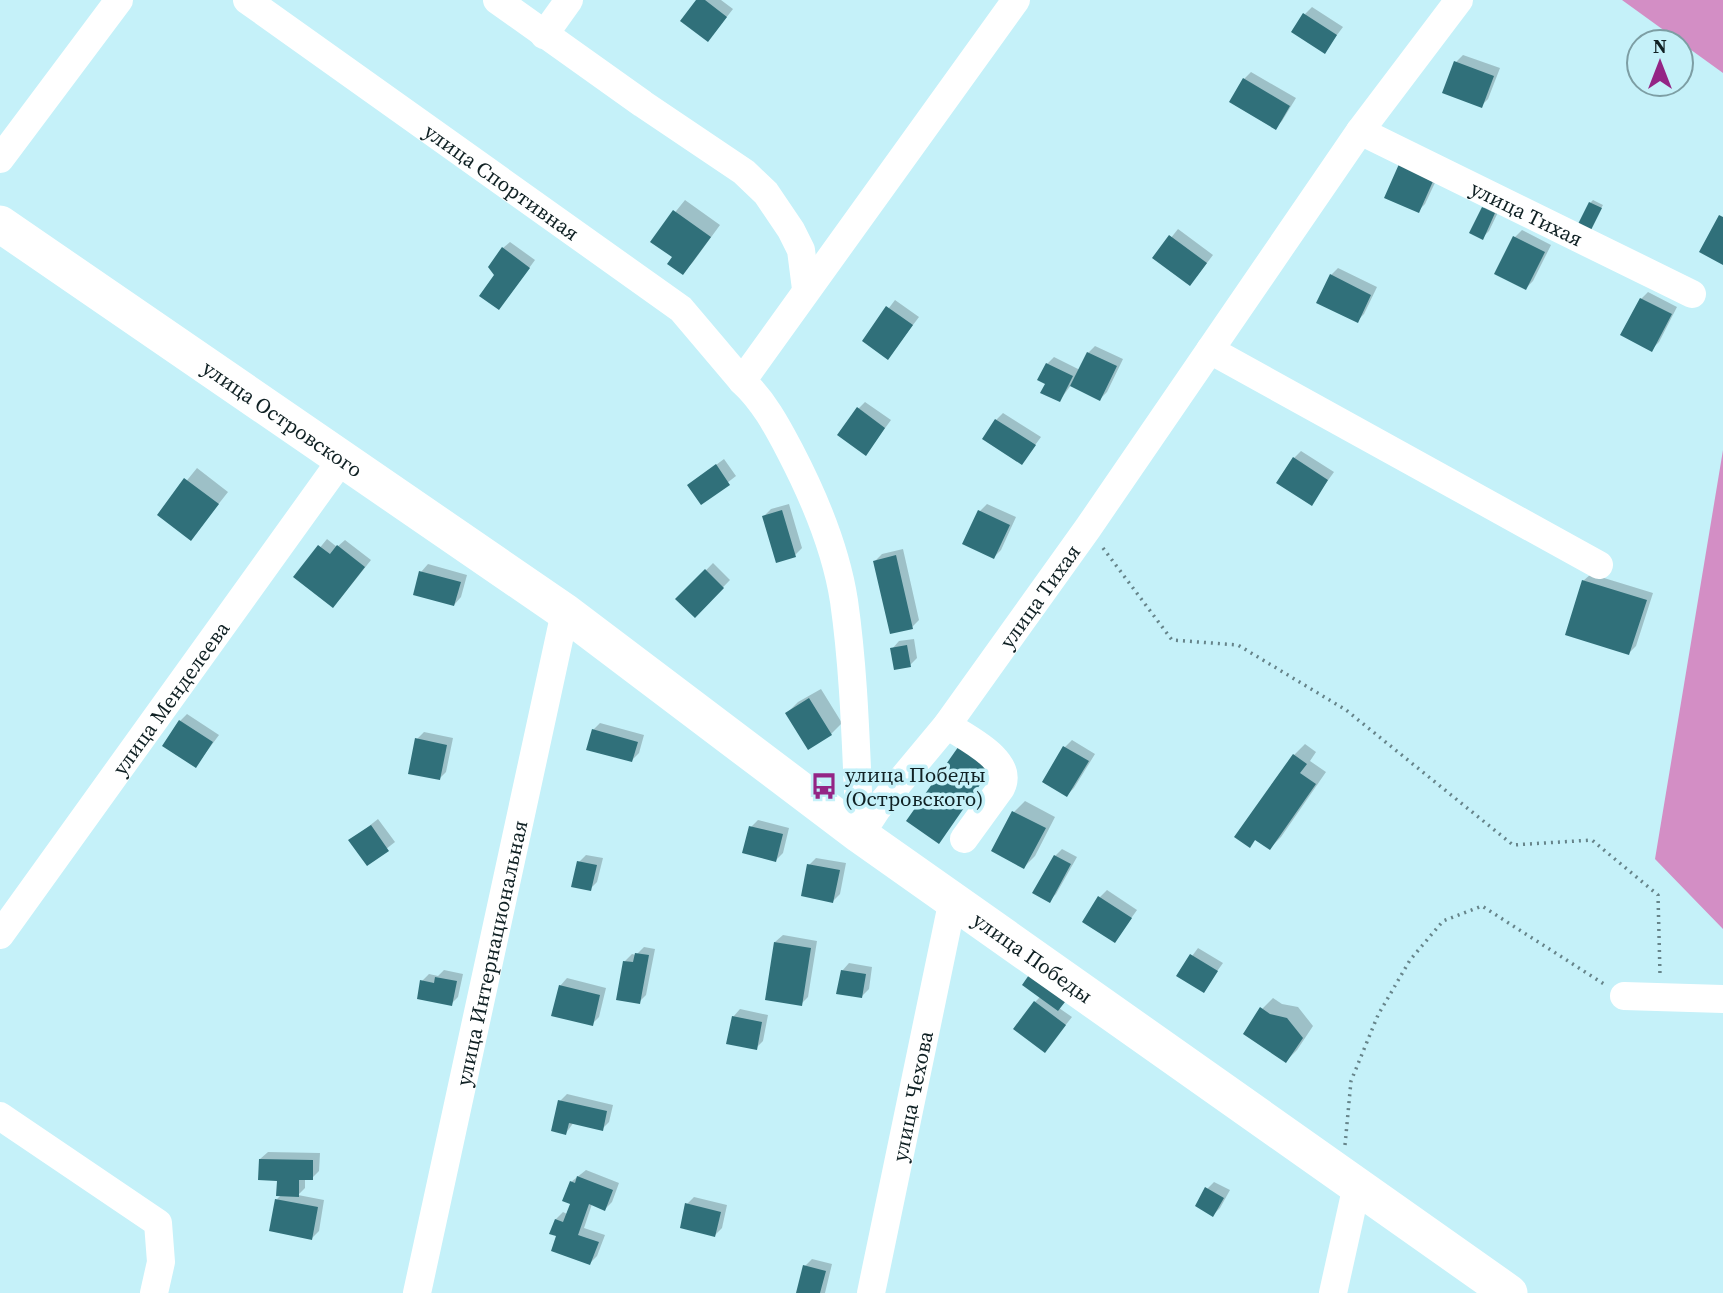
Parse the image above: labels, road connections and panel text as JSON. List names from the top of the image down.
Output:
{
  "streets": {
    "main road": ["улица Островского", "улица Победы"],
    "street": [
      "улица Спортивная",
      "улица Тихая",
      "улица Менделеева",
      "улица Интернациональная",
      "улица Чехова"
    ]
  },
  "crossings": [
    ["улица Спортивная", "улица Тихая"],
    ["улица Спортивная", "улица Победы"],
    ["улица Тихая", "улица Победы"],
    ["улица Островского", "улица Менделеева"],
    ["улица Островского", "улица Интернациональная"],
    ["улица Островского", "улица Победы"],
    ["улица Интернациональная", "улица Победы"],
    ["улица Победы", "улица Чехова"]
  ],
  "places": {
    "bus stop": ["улица Победы (Островского)"]
  },
  "north": "top"
}
